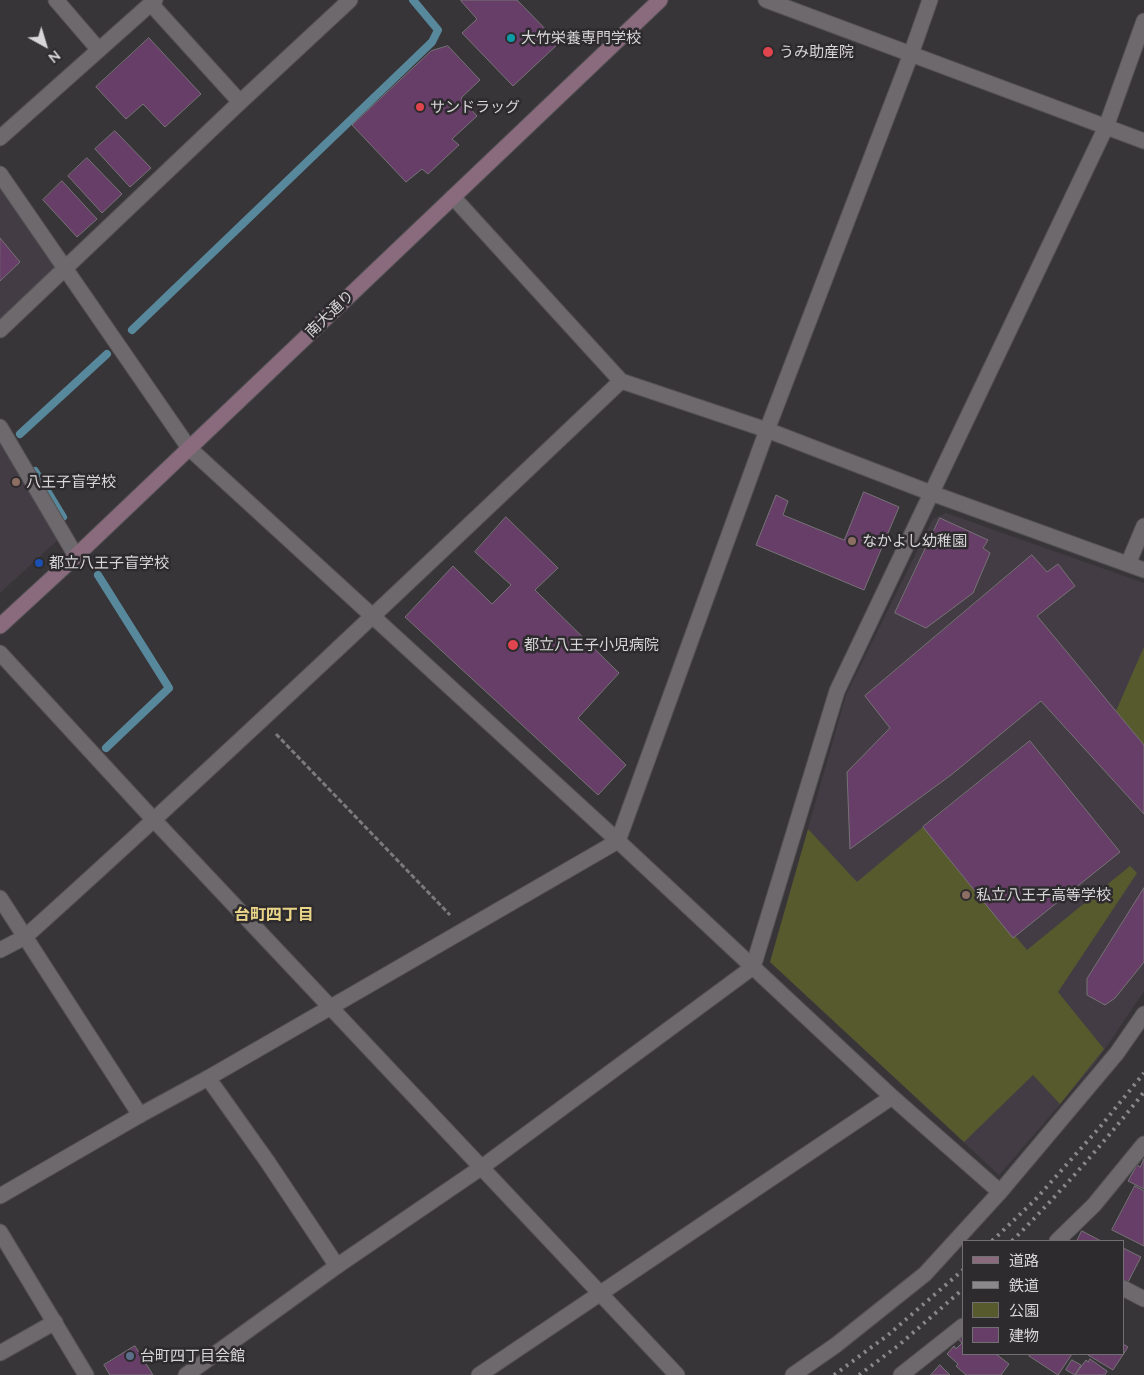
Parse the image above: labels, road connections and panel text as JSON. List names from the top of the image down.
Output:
{
  "streets": {
    "street": ["南大通り"]
  },
  "districts": ["台町四丁目"],
  "places": [
    "大竹栄養専門学校",
    "うみ助産院",
    "サンドラッグ",
    "八王子盲学校",
    "なかよし幼稚園",
    "都立八王子盲学校",
    "都立八王子小児病院",
    "私立八王子高等学校",
    "台町四丁目会館"
  ],
  "legend": [
    "道路",
    "鉄道",
    "公園",
    "建物"
  ],
  "north": "bottom right"
}
